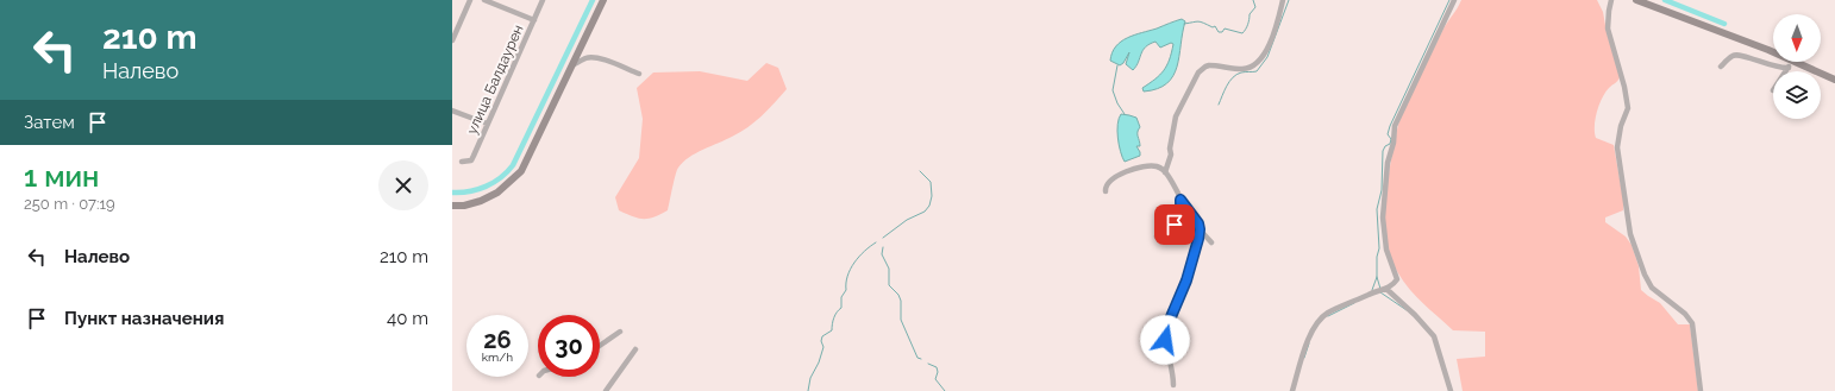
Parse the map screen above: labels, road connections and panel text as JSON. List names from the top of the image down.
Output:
{
  "streets": {
    "street": ["улица Балдаурен"]
  },
  "north": "bottom",
  "page": {
    "turn": ["210 m", "Налево"],
    "then": "Затем",
    "heading": ["1 мин", "250 m · 07:19"],
    "list": [
      {
        "name": "Налево",
        "value": "210 m"
      },
      {
        "name": "Пункт назначения",
        "value": "40 m"
      }
    ],
    "speed": "26 km/h",
    "limit": "30"
  }
}
